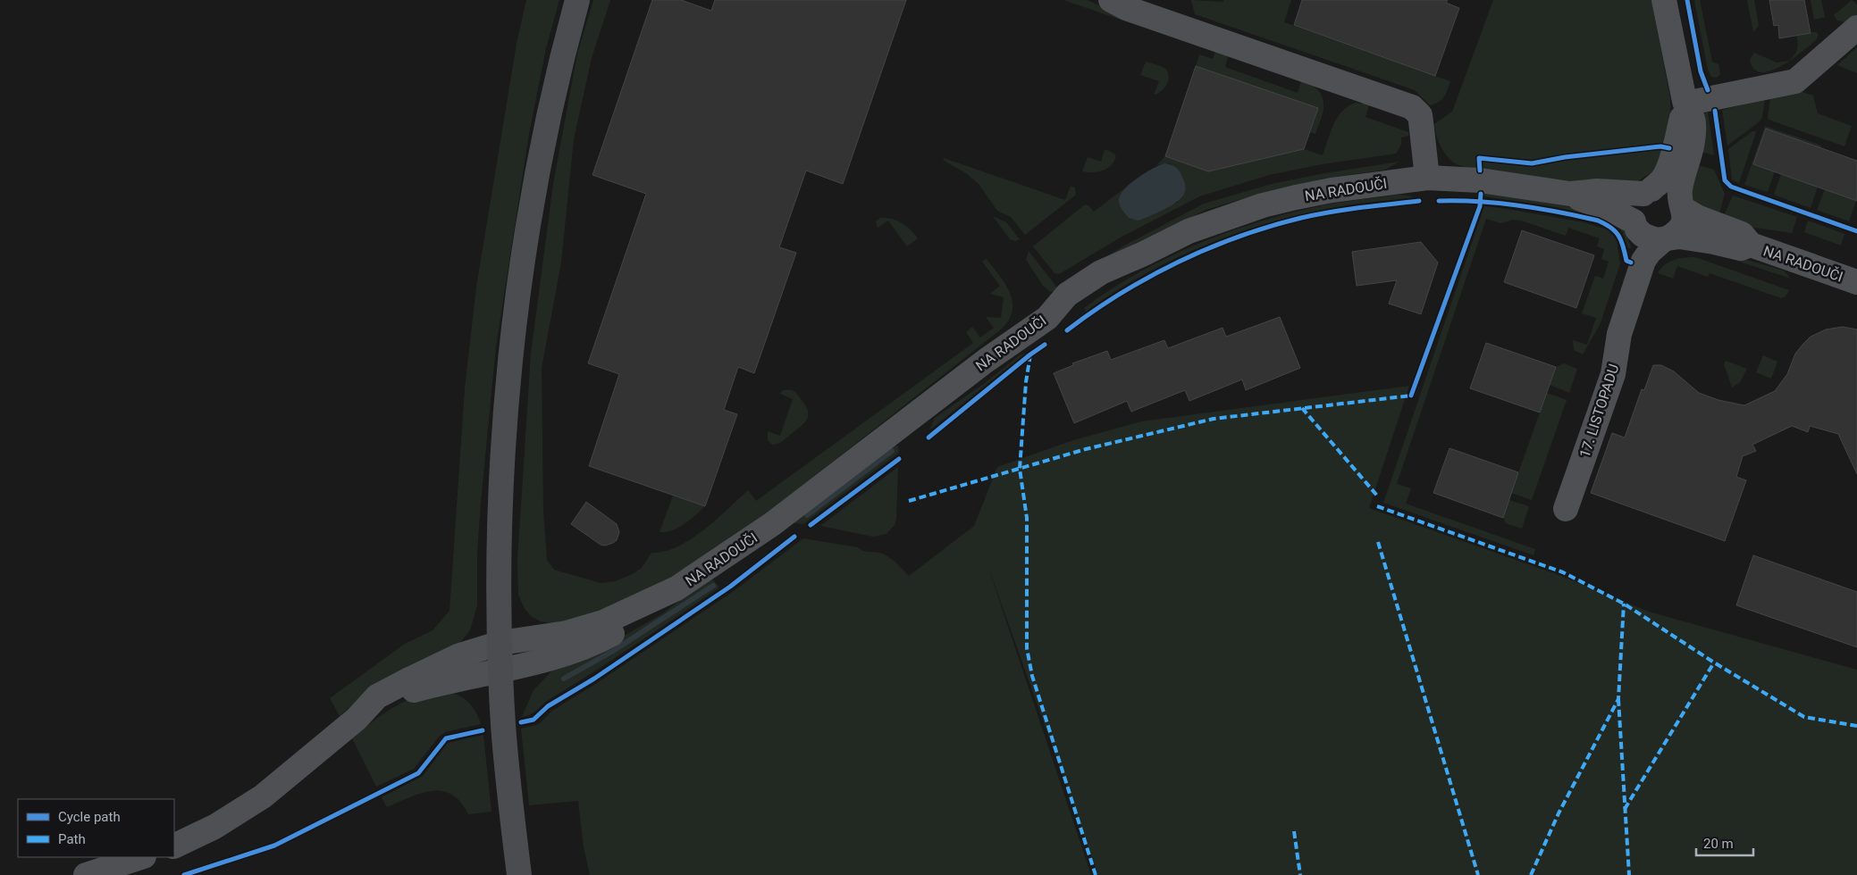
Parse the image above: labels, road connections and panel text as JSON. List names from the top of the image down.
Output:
{
  "streets": {
    "street": ["NA RADOUČI", "17. LISTOPADU"]
  },
  "legend": ["Cycle path", "Path"],
  "scale_bar": "20 m"
}
